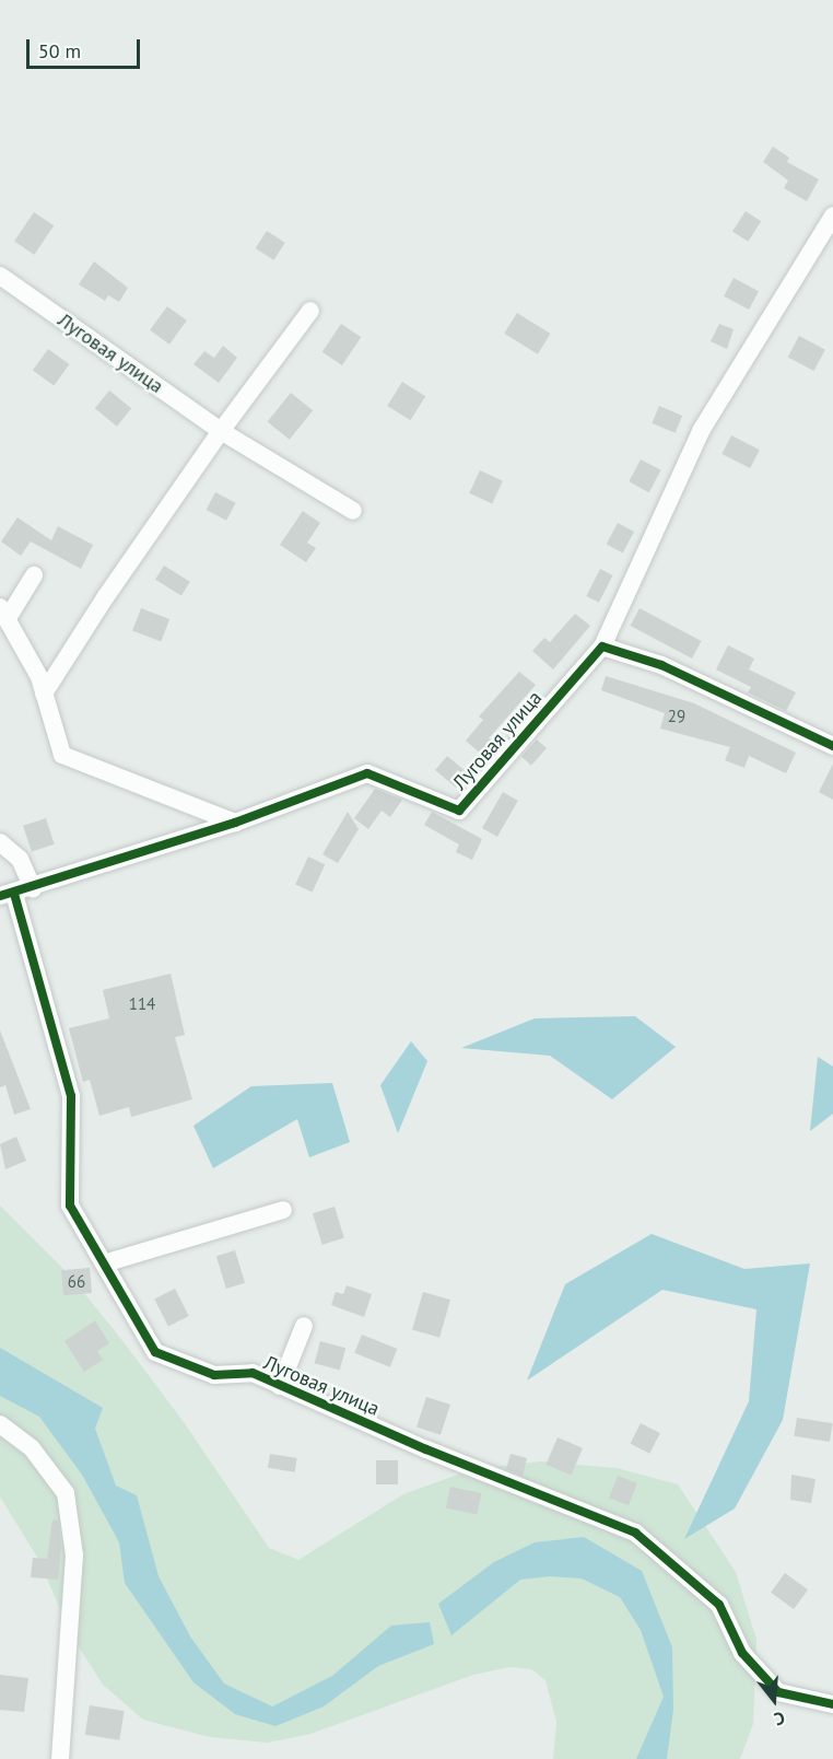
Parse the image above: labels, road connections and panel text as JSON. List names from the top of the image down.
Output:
{
  "streets": {
    "street": ["Луговая улица"]
  },
  "house_numbers": ["29", "114", "66"],
  "scale_bar": "50 m",
  "north": "bottom"
}
